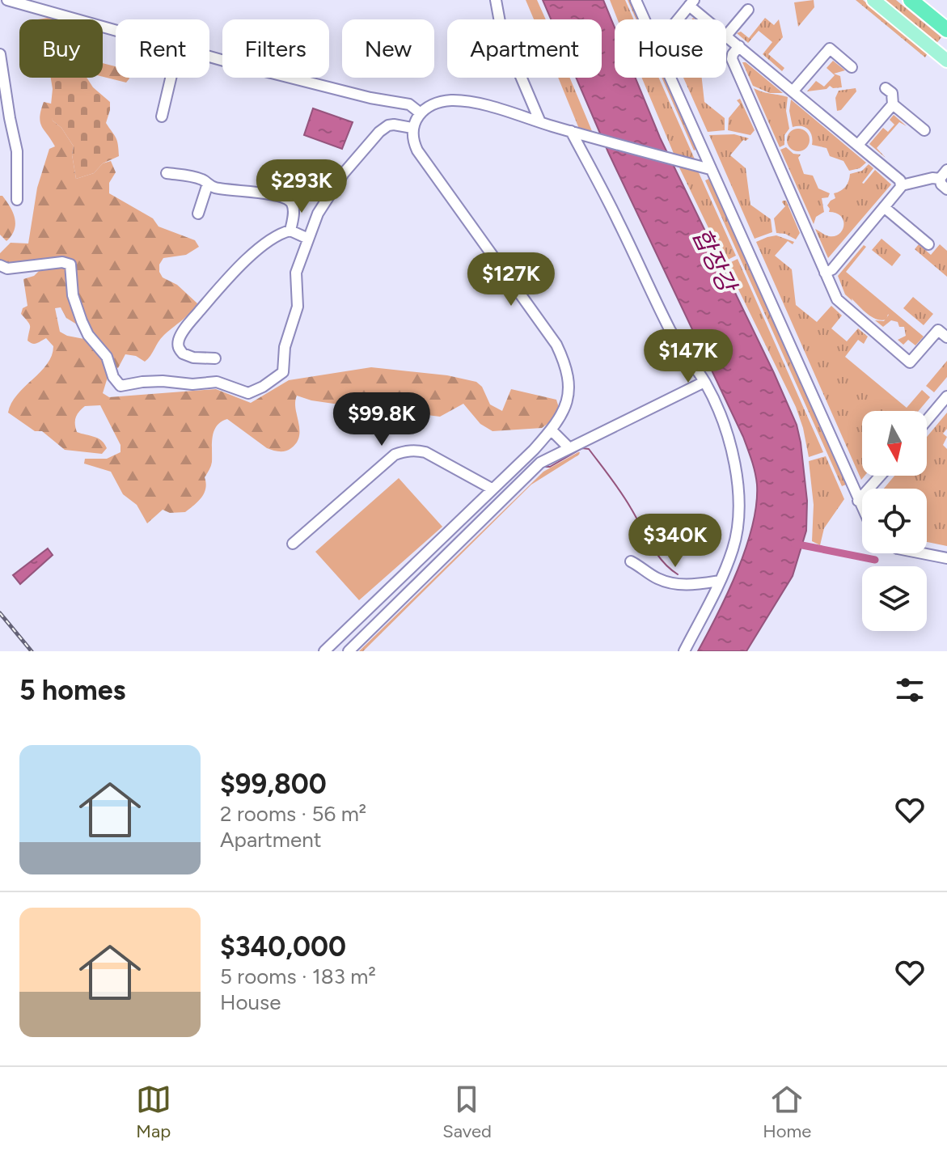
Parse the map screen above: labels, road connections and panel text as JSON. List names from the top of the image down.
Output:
{
  "water": ["합장강"],
  "north": "bottom",
  "page": {
    "chip": [
      "Buy",
      "Rent",
      "Filters",
      "New",
      "Apartment",
      "House"
    ],
    "price": [
      "$293K",
      "$127K",
      "$147K",
      "$99.8K",
      "$340K"
    ],
    "heading": "5 homes",
    "list": [
      {
        "name": "$99,800",
        "note": "2 rooms · 56 m² · Apartment"
      },
      {
        "name": "$340,000",
        "note": "5 rooms · 183 m² · House"
      }
    ],
    "tabs": ["Map", "Saved", "Home"]
  }
}
